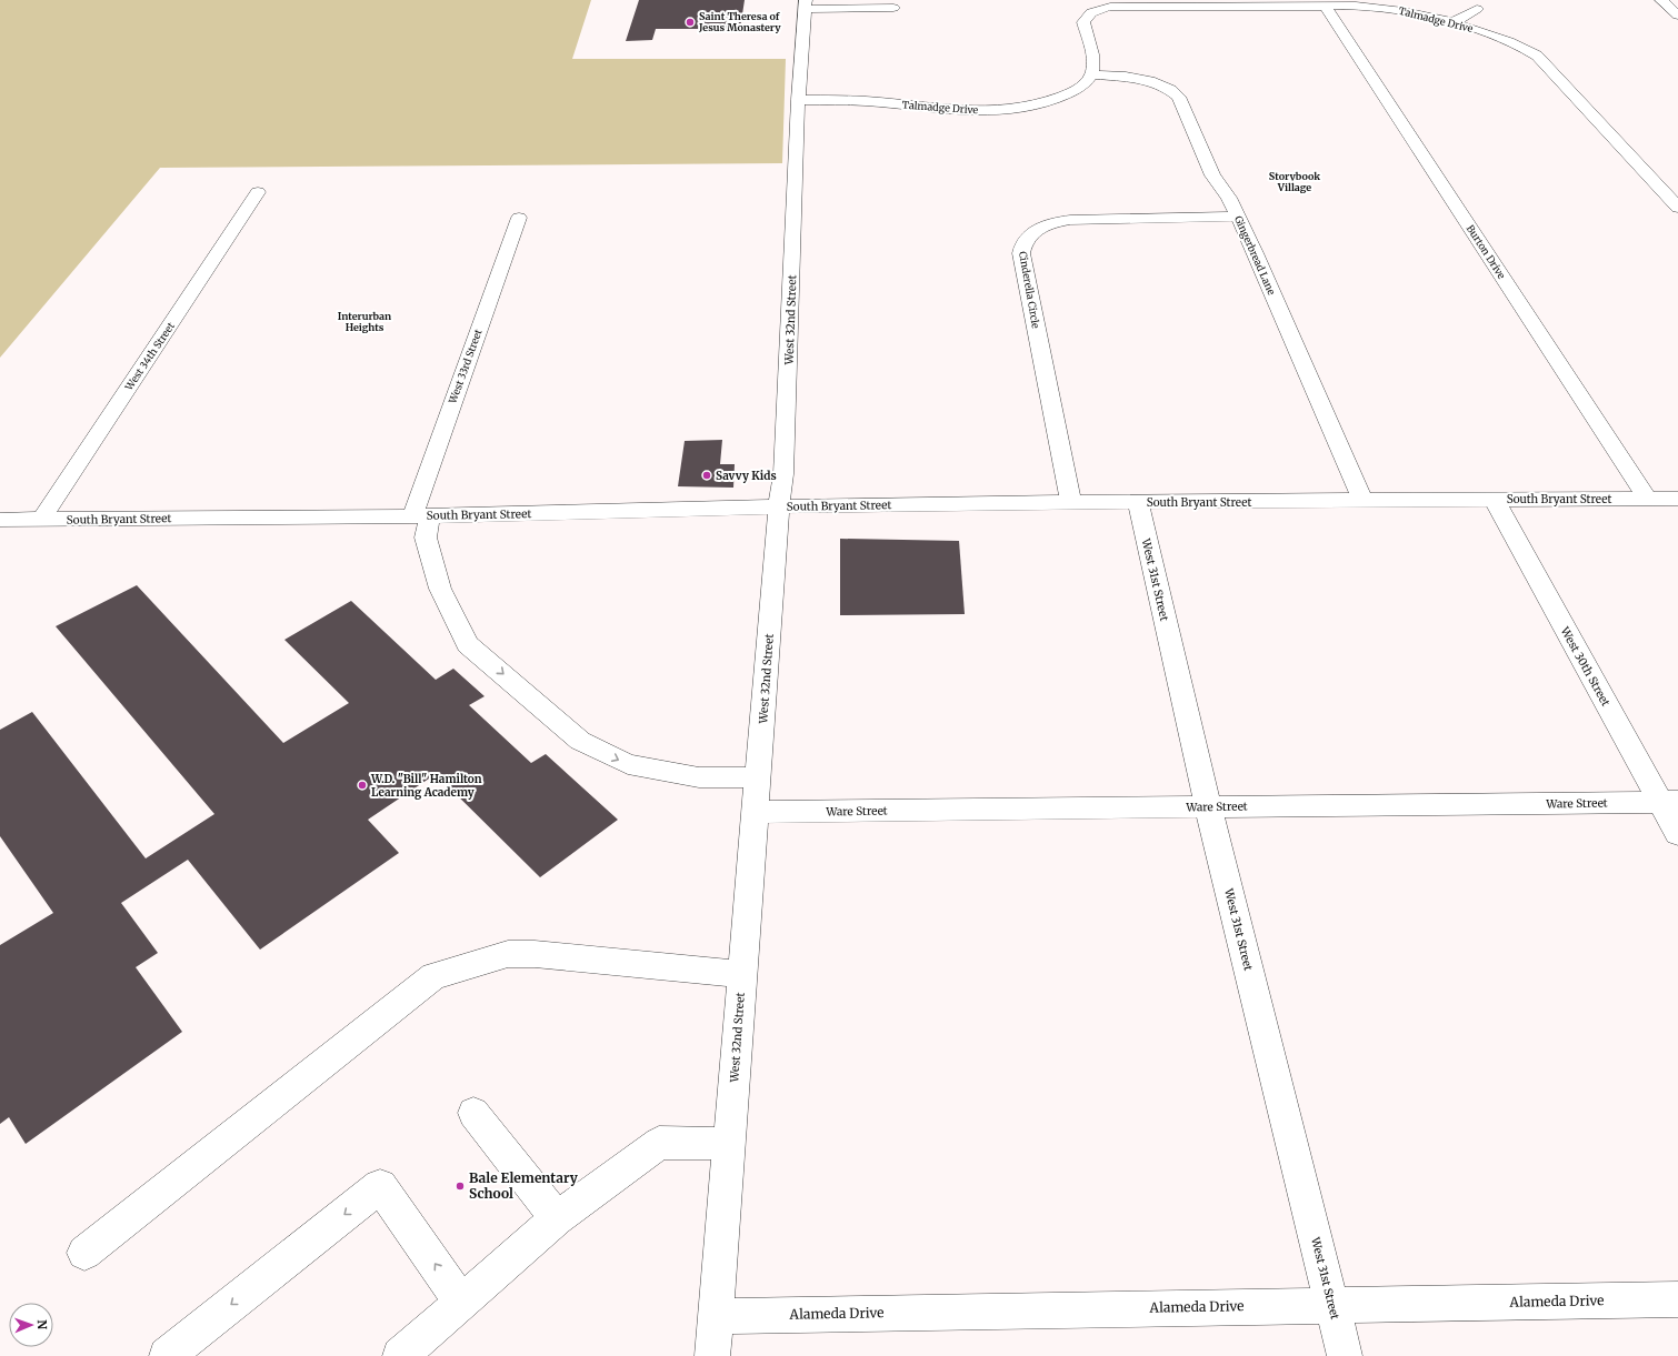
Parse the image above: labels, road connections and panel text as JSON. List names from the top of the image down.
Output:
{
  "streets": {
    "street": [
      "Talmadge Drive",
      "Burton Drive",
      "Gingerbread Lane",
      "Cinderella Circle",
      "West 32nd Street",
      "West 34th Street",
      "West 33rd Street",
      "South Bryant Street",
      "West 31st Street",
      "West 30th Street",
      "Ware Street",
      "Alameda Drive"
    ]
  },
  "crossings": [
    ["Talmadge Drive", "Burton Drive"],
    ["Talmadge Drive", "Gingerbread Lane"],
    ["Talmadge Drive", "West 32nd Street"],
    ["Burton Drive", "South Bryant Street"],
    ["Gingerbread Lane", "Cinderella Circle"],
    ["Gingerbread Lane", "South Bryant Street"],
    ["Cinderella Circle", "South Bryant Street"],
    ["West 32nd Street", "West 33rd Street"],
    ["West 32nd Street", "South Bryant Street"],
    ["West 32nd Street", "Ware Street"],
    ["West 32nd Street", "Alameda Drive"],
    ["West 34th Street", "South Bryant Street"],
    ["West 33rd Street", "South Bryant Street"],
    ["South Bryant Street", "West 31st Street"],
    ["South Bryant Street", "West 30th Street"],
    ["West 31st Street", "Ware Street"],
    ["West 31st Street", "Alameda Drive"],
    ["West 30th Street", "Ware Street"]
  ],
  "one_way": ["West 33rd Street"],
  "districts": ["Storybook Village", "Interurban Heights"],
  "places": [
    "Saint Theresa of Jesus Monastery",
    "Savvy Kids",
    "W.D. \"Bill\" Hamilton Learning Academy",
    "Bale Elementary School"
  ],
  "north": "right"
}
